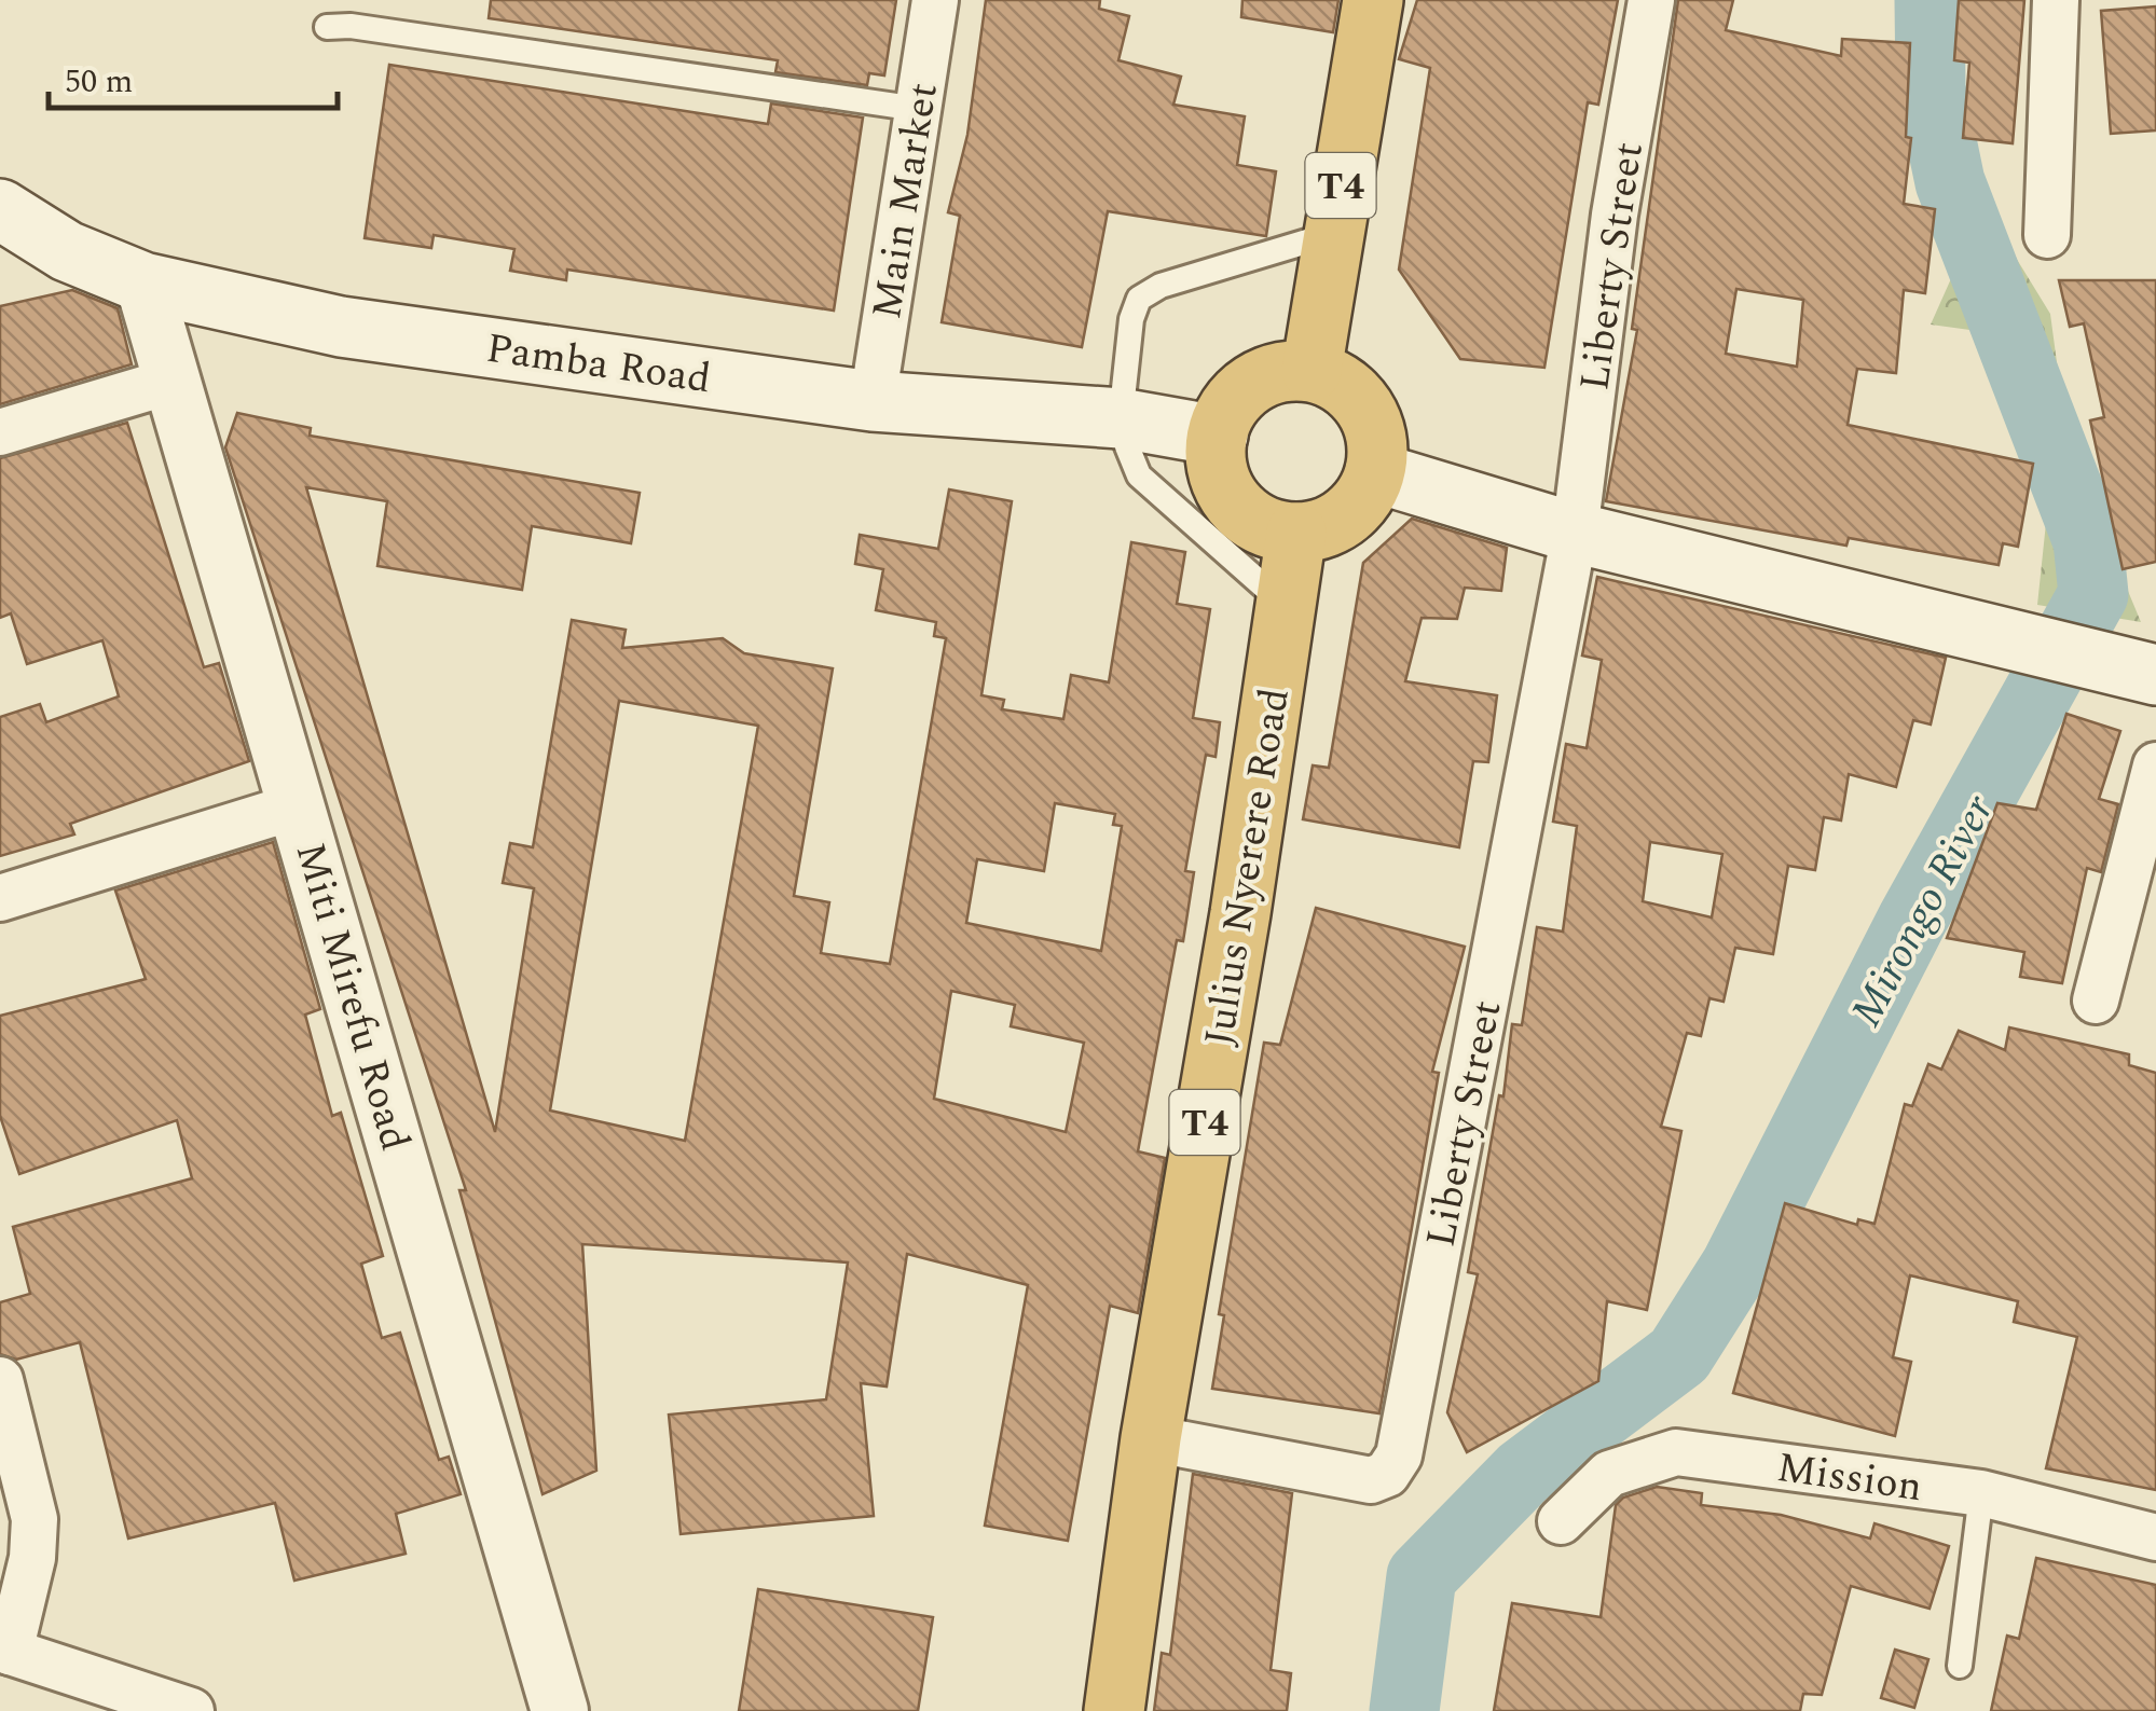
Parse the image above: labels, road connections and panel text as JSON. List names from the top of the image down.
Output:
{
  "streets": {
    "highway": ["T4", "Julius Nyerere Road"],
    "main road": ["Pamba Road"],
    "street": [
      "Main Market",
      "Liberty Street",
      "Miti Mirefu Road",
      "Mission"
    ]
  },
  "crossings": [
    ["T4", "Pamba Road"],
    ["T4", "Julius Nyerere Road"],
    ["Main Market", "Pamba Road"],
    ["Liberty Street", "Julius Nyerere Road"],
    ["Pamba Road", "Julius Nyerere Road"],
    ["Pamba Road", "Miti Mirefu Road"]
  ],
  "water": ["Mirongo River"],
  "scale_bar": "50 m"
}
